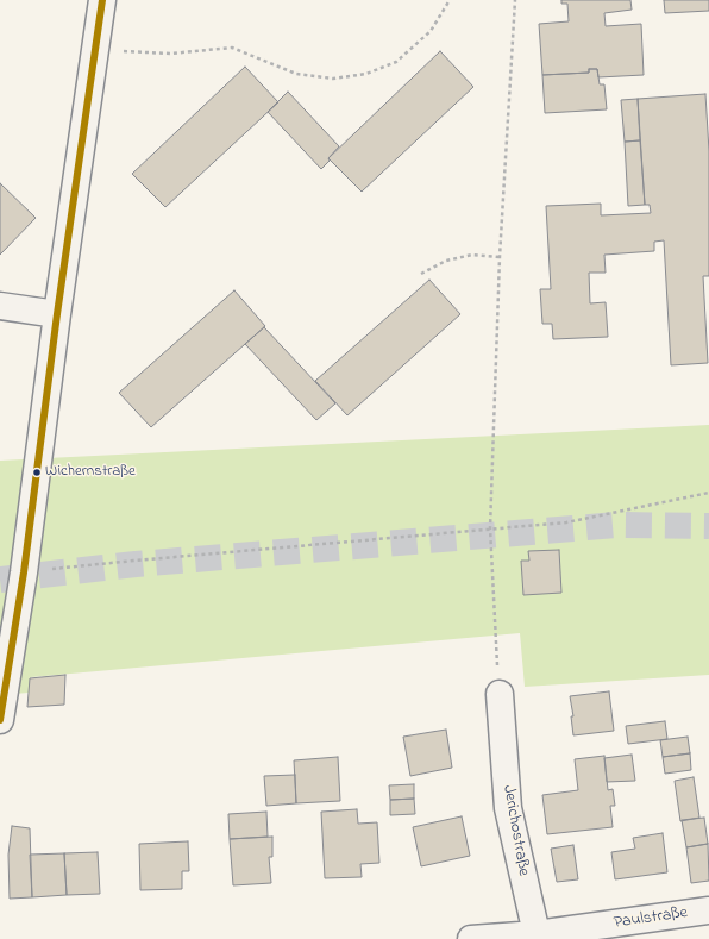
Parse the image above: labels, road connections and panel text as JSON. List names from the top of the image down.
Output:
{
  "streets": {
    "street": ["Jerichostraße", "Paulstraße"]
  },
  "crossings": [
    ["Jerichostraße", "Paulstraße"]
  ],
  "places": ["Wichernstraße"]
}
